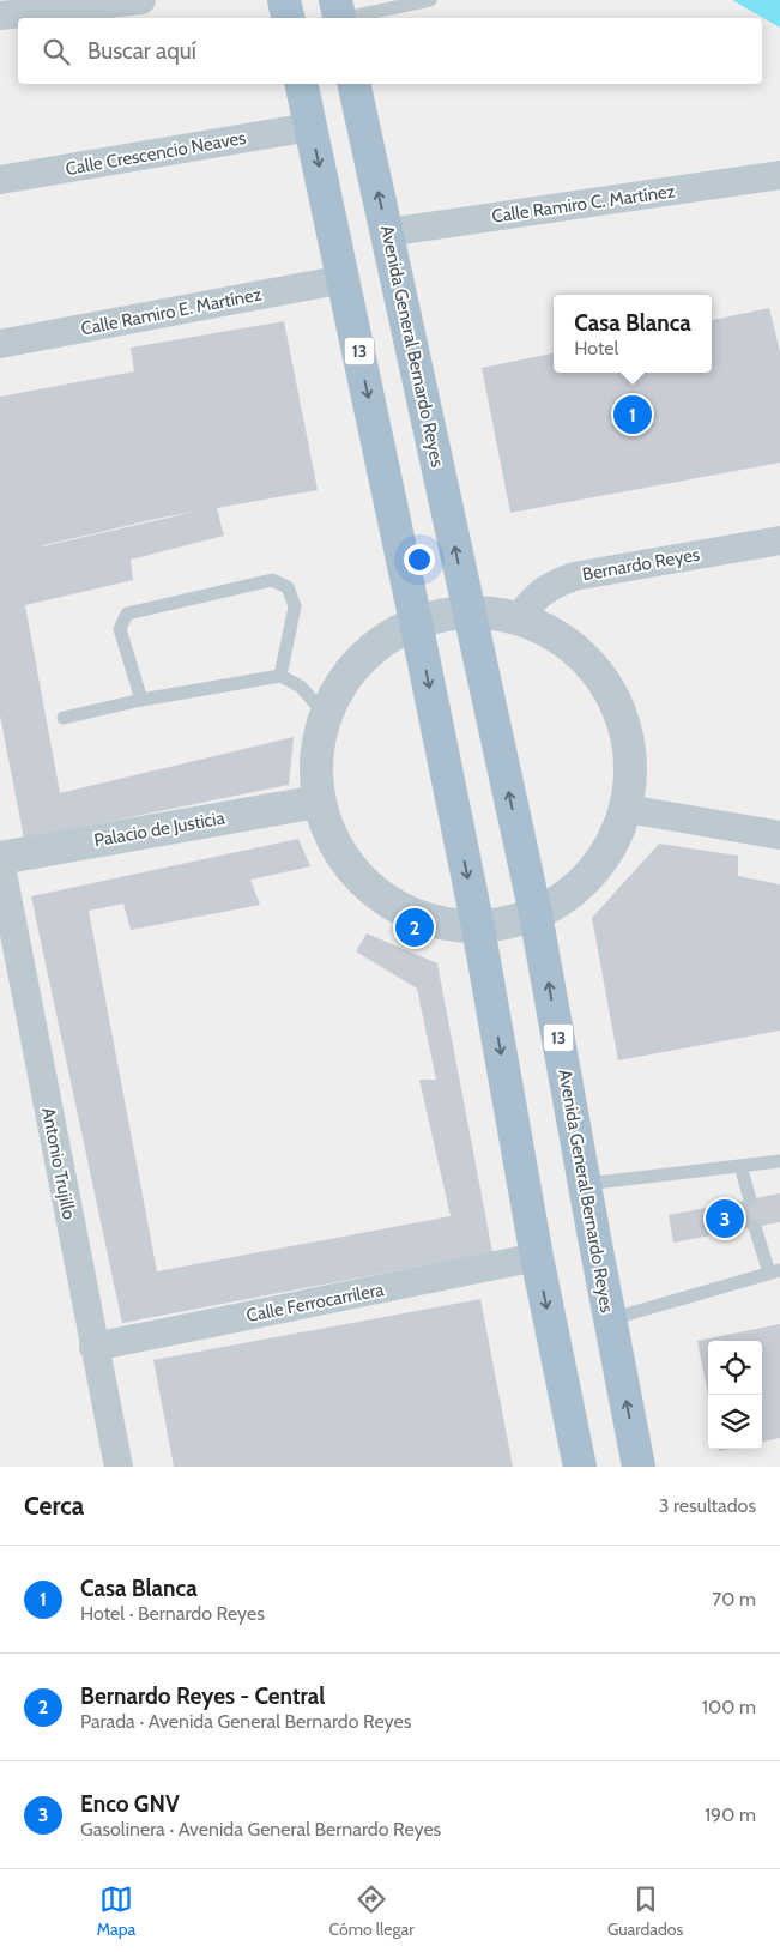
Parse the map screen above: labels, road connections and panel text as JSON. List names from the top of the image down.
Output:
{
  "streets": {
    "main road": ["Avenida General Bernardo Reyes", "13"],
    "street": [
      "Calle Crescencio Neaves",
      "Calle Ramiro C. Martínez",
      "Calle Ramiro E. Martínez",
      "Bernardo Reyes",
      "Palacio de Justicia",
      "Antonio Trujillo",
      "Calle Ferrocarrilera"
    ]
  },
  "crossings": [
    ["Calle Crescencio Neaves", "13"],
    ["Calle Ramiro C. Martínez", "Avenida General Bernardo Reyes"],
    ["Calle Ramiro E. Martínez", "13"],
    ["13", "Calle Ferrocarrilera"],
    ["Palacio de Justicia", "Antonio Trujillo"],
    ["Antonio Trujillo", "Calle Ferrocarrilera"]
  ],
  "page": {
    "search": "Buscar aquí",
    "popup": ["Casa Blanca", "Hotel"],
    "pins": ["1", "2", "3"],
    "heading": ["Cerca", "3 resultados"],
    "list": [
      {
        "mark": "1",
        "name": "Casa Blanca",
        "note": "Hotel · Bernardo Reyes",
        "value": "70 m"
      },
      {
        "mark": "2",
        "name": "Bernardo Reyes - Central",
        "note": "Parada · Avenida General Bernardo Reyes",
        "value": "100 m"
      },
      {
        "mark": "3",
        "name": "Enco GNV",
        "note": "Gasolinera · Avenida General Bernardo Reyes",
        "value": "190 m"
      }
    ],
    "nav": ["Mapa", "Cómo llegar", "Guardados"]
  }
}
